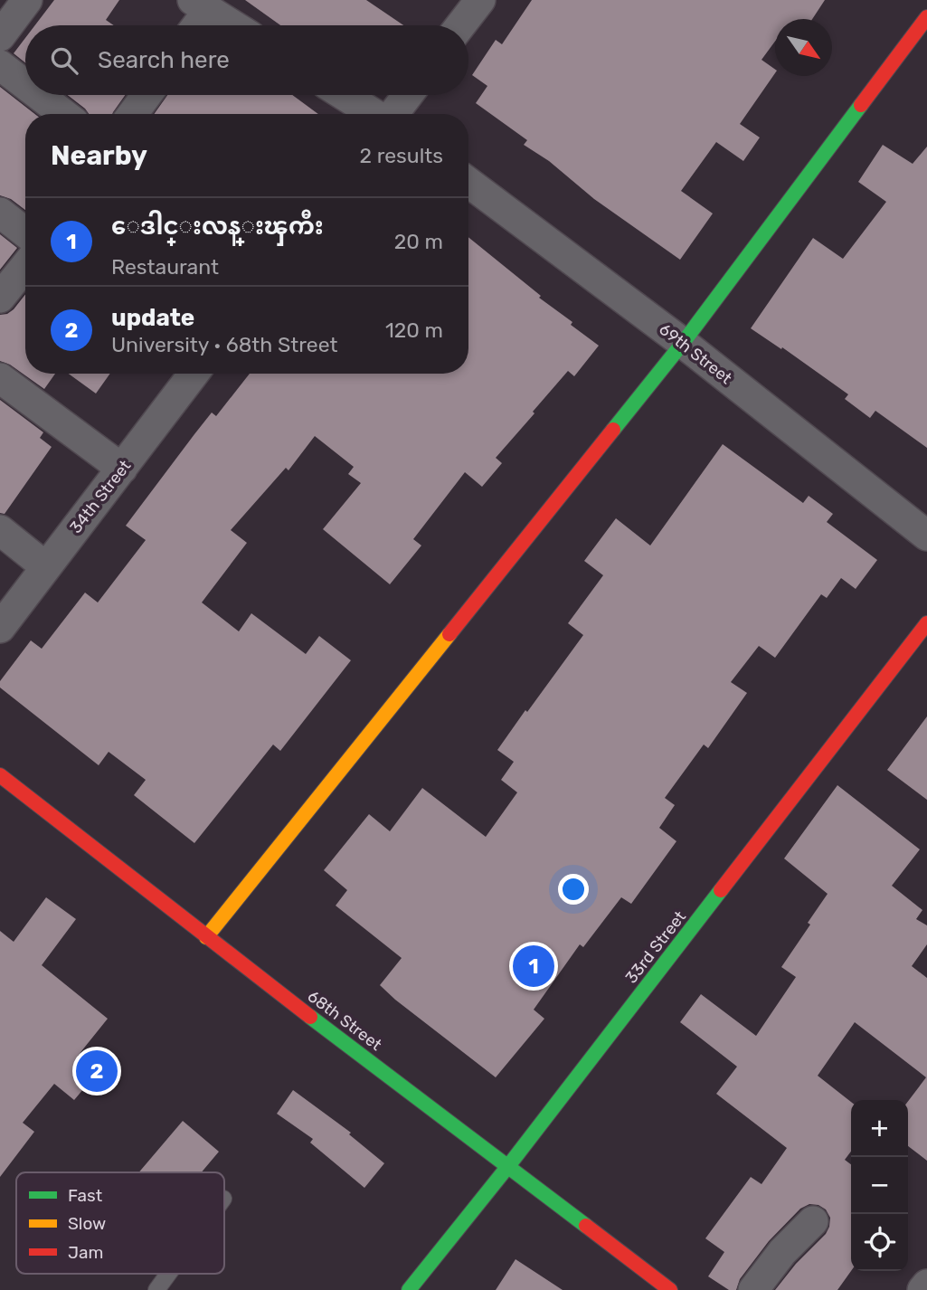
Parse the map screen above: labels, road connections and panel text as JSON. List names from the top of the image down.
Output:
{
  "streets": {
    "street": [
      "69th Street",
      "34th Street",
      "33rd Street",
      "68th Street"
    ]
  },
  "crossings": [
    ["33rd Street", "68th Street"]
  ],
  "legend": ["Fast", "Slow", "Jam"],
  "north": "bottom right",
  "page": {
    "search": "Search here",
    "heading": ["Nearby", "2 results"],
    "list": [
      {
        "mark": "1",
        "name": "ေဒါင္းလန္းၾကီး",
        "note": "Restaurant",
        "value": "20 m"
      },
      {
        "mark": "2",
        "name": "update",
        "note": "University · 68th Street",
        "value": "120 m"
      }
    ],
    "pins": ["1", "2"],
    "map_buttons": ["+", "−"]
  }
}
